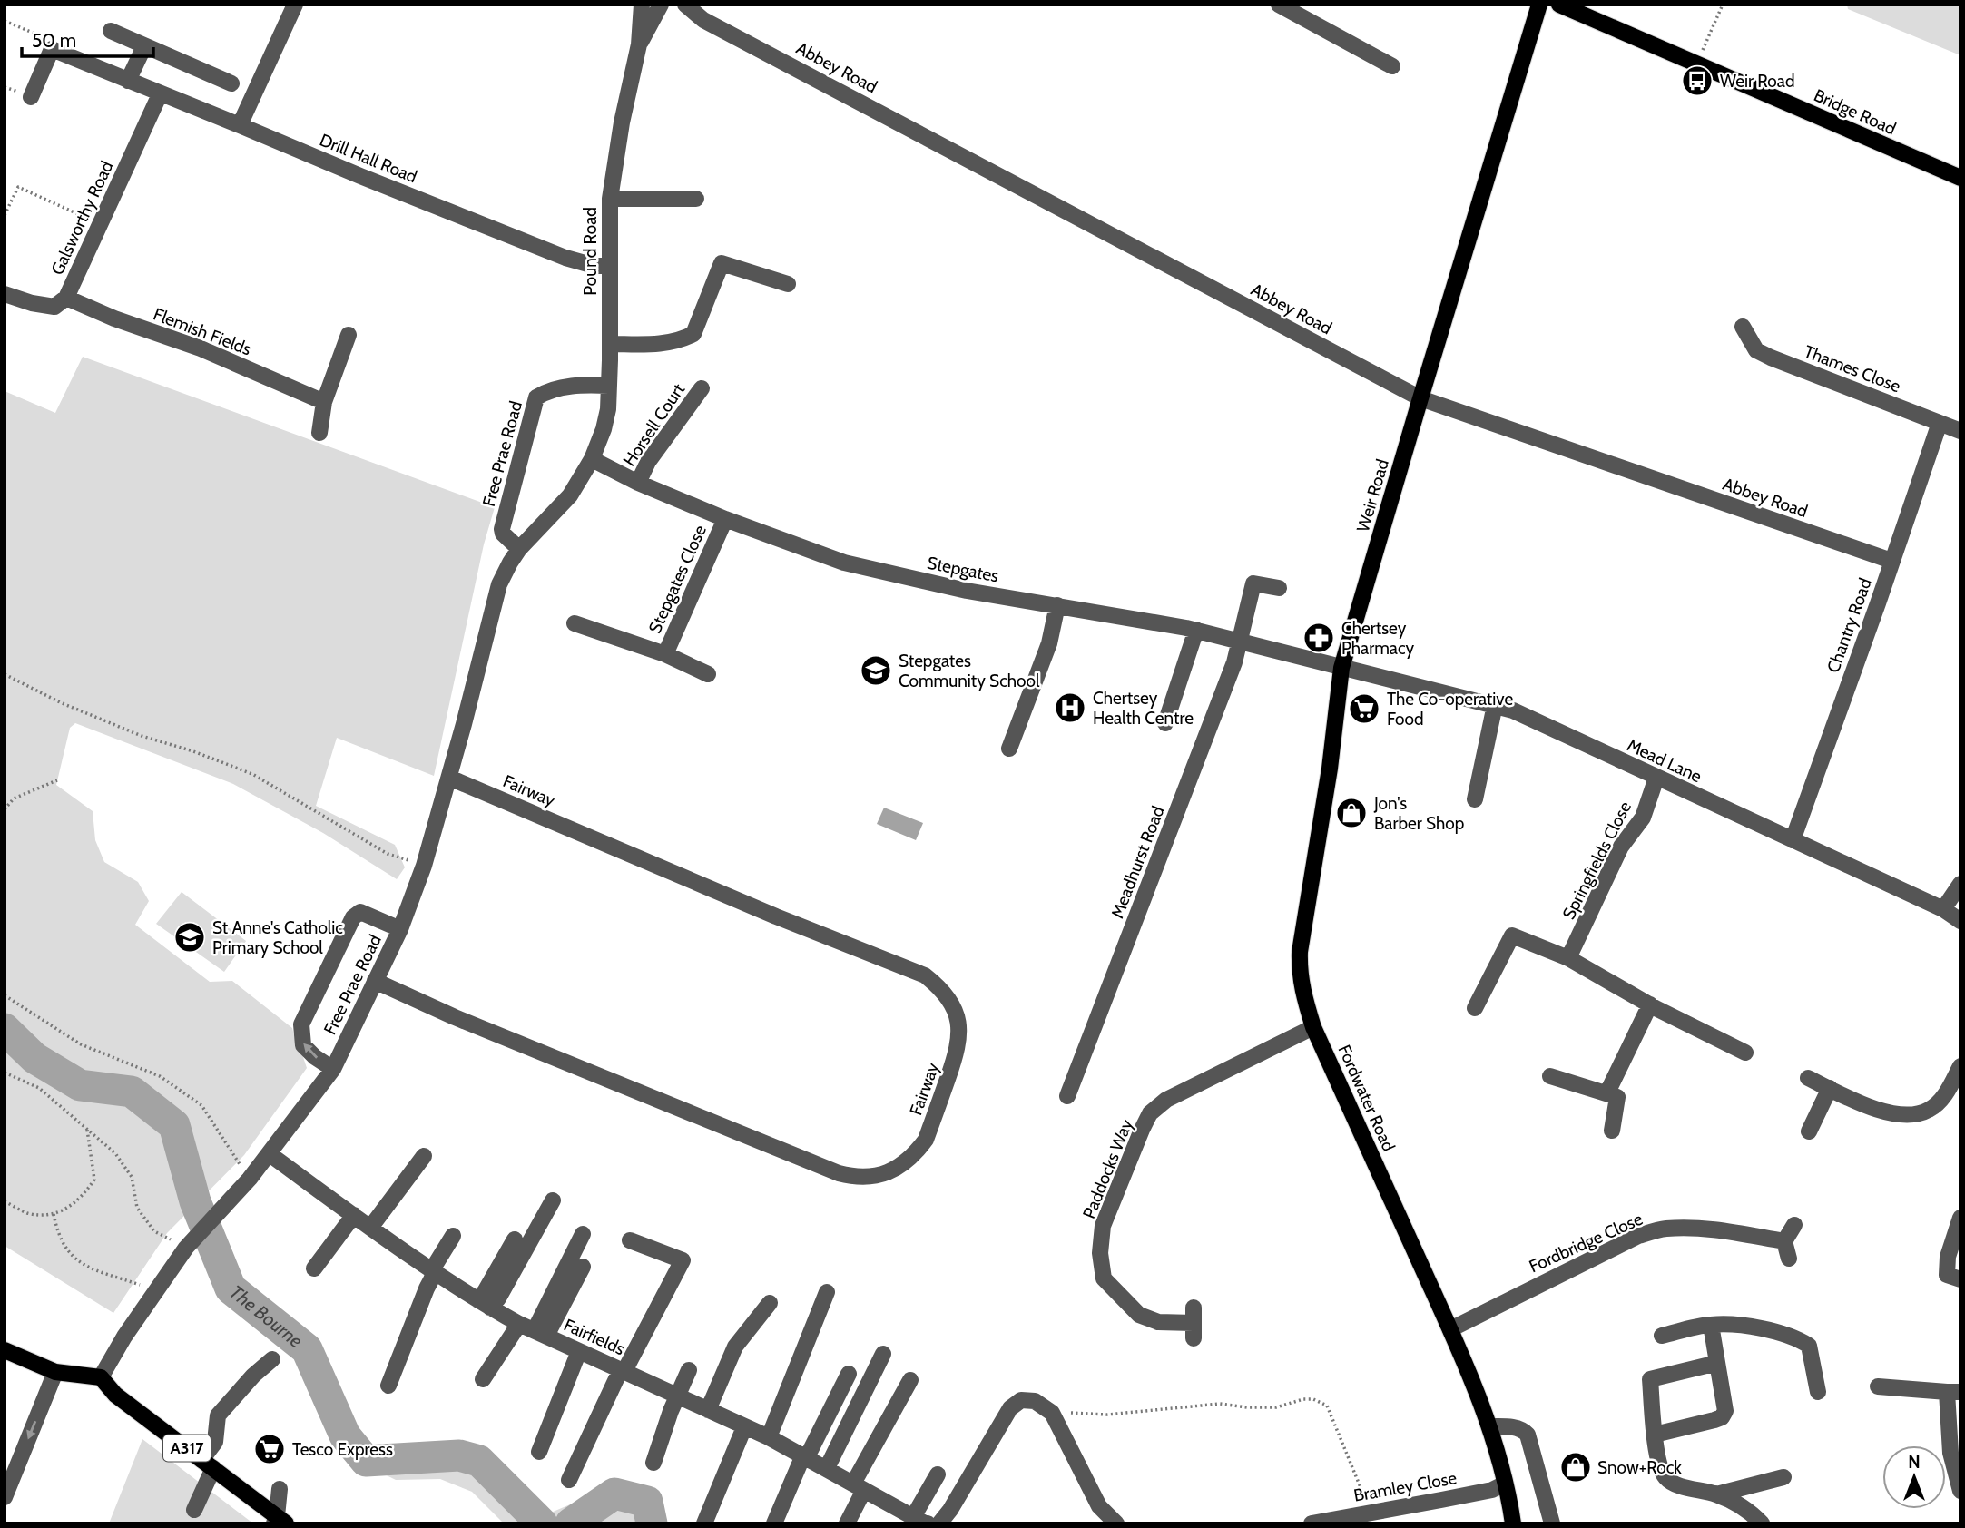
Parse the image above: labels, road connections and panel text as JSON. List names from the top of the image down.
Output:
{
  "streets": {
    "main road": [
      "Bridge Road",
      "Weir Road",
      "Fordwater Road",
      "A317"
    ],
    "street": [
      "Abbey Road",
      "Drill Hall Road",
      "Galsworthy Road",
      "Pound Road",
      "Flemish Fields",
      "Thames Close",
      "Horsell Court",
      "Free Prae Road",
      "Stepgates",
      "Stepgates Close",
      "Chantry Road",
      "Mead Lane",
      "Fairway",
      "Springfields Close",
      "Meadhurst Road",
      "Paddocks Way",
      "Fordbridge Close",
      "Fairfields",
      "Bramley Close"
    ]
  },
  "crossings": [
    ["Abbey Road", "Weir Road"],
    ["Abbey Road", "Chantry Road"],
    ["Drill Hall Road", "Pound Road"],
    ["Galsworthy Road", "Flemish Fields"],
    ["Pound Road", "Free Prae Road"],
    ["Pound Road", "Stepgates"],
    ["Thames Close", "Chantry Road"],
    ["Horsell Court", "Stepgates"],
    ["Free Prae Road", "Stepgates"],
    ["Free Prae Road", "Fairway"],
    ["Free Prae Road", "Fairfields"],
    ["Free Prae Road", "A317"],
    ["Weir Road", "Stepgates"],
    ["Weir Road", "Mead Lane"],
    ["Weir Road", "Fordwater Road"],
    ["Stepgates", "Stepgates Close"],
    ["Stepgates", "Mead Lane"],
    ["Stepgates", "Meadhurst Road"],
    ["Stepgates", "Fordwater Road"],
    ["Chantry Road", "Mead Lane"],
    ["Mead Lane", "Springfields Close"],
    ["Mead Lane", "Fordwater Road"],
    ["Fordwater Road", "Paddocks Way"],
    ["Fordwater Road", "Fordbridge Close"],
    ["Fordwater Road", "Bramley Close"]
  ],
  "water": ["The Bourne"],
  "places": {
    "bus stop": ["Weir Road"],
    "pharmacy": ["Chertsey Pharmacy"],
    "school or university": ["Stepgates Community School", "St Anne's Catholic Primary School"],
    "hospital": ["Chertsey Health Centre"],
    "supermarket": ["The Co-operative Food", "Tesco Express"],
    "shop": ["Jon's Barber Shop", "Snow+Rock"]
  },
  "scale_bar": "50 m",
  "north": "top"
}
